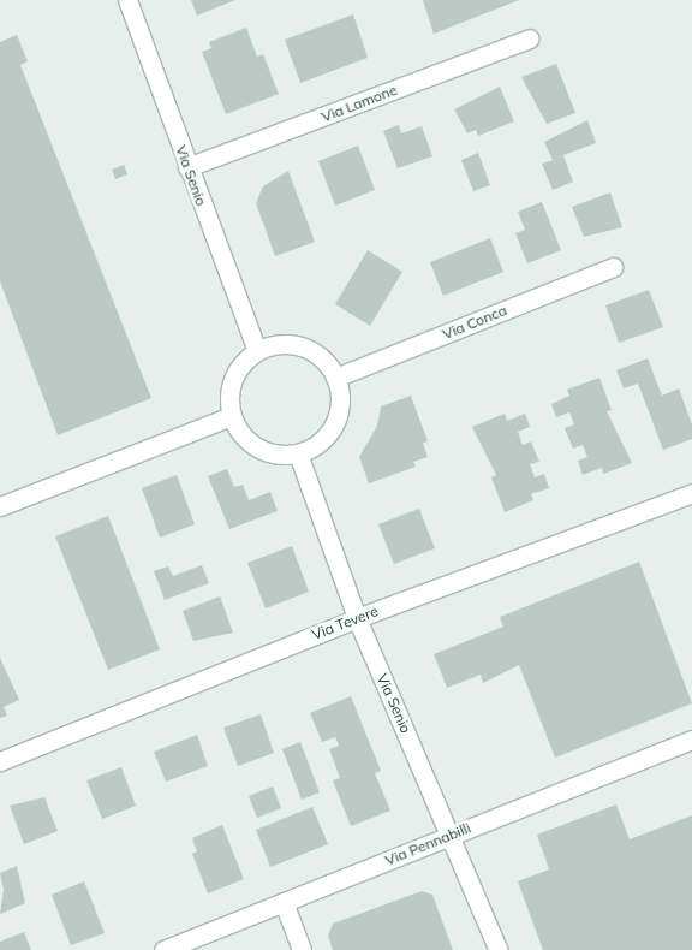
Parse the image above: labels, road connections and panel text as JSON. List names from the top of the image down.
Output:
{
  "streets": {
    "street": [
      "Via Lamone",
      "Via Senio",
      "Via Conca",
      "Via Tevere",
      "Via Pennabilli"
    ]
  },
  "crossings": [
    ["Via Lamone", "Via Senio"],
    ["Via Senio", "Via Conca"],
    ["Via Senio", "Via Tevere"],
    ["Via Senio", "Via Pennabilli"]
  ]
}
